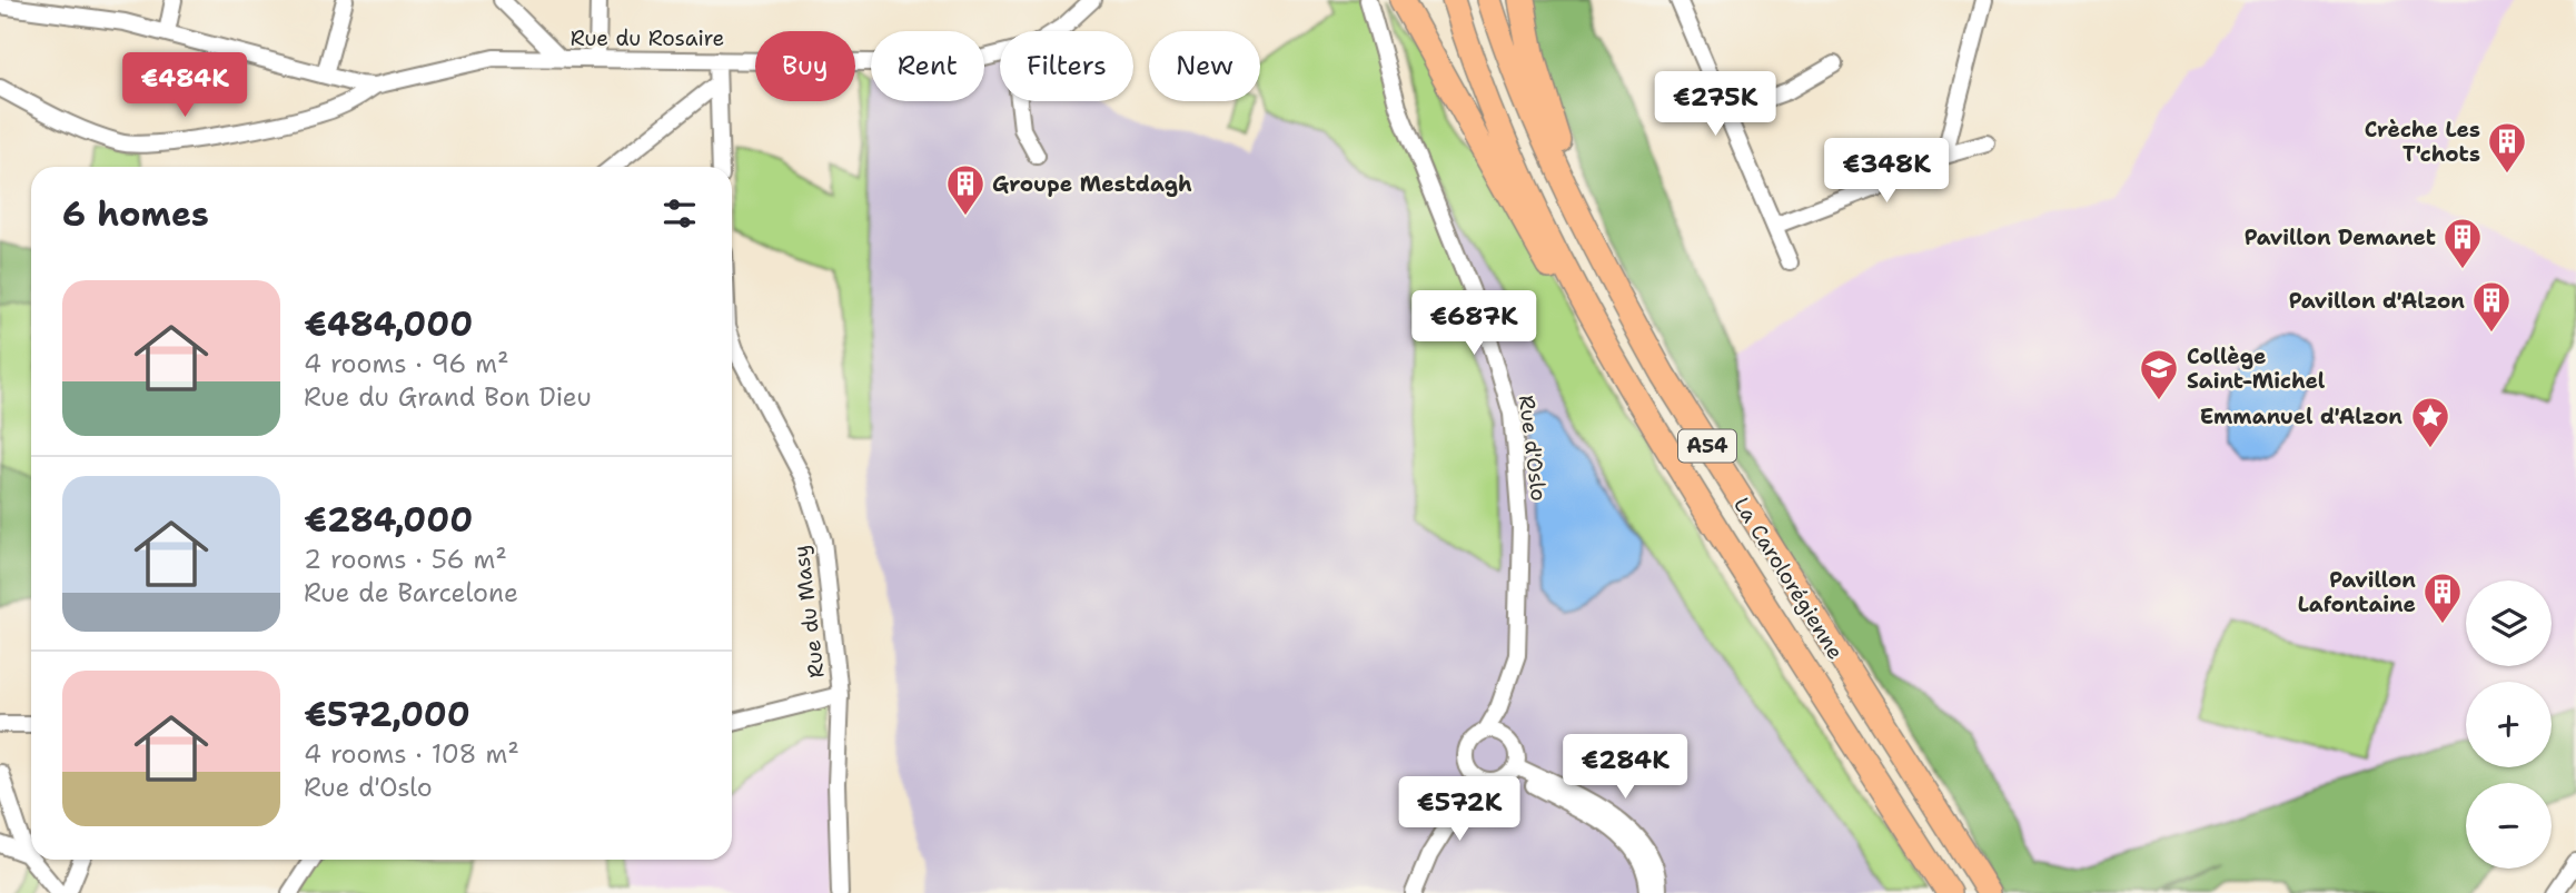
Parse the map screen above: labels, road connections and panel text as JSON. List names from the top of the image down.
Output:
{
  "streets": {
    "highway": ["A54", "La Carolorégienne"],
    "street": ["Rue du Rosaire", "Rue d'Oslo", "Rue du Masy"]
  },
  "places": {
    "building": [
      "Crèche Les T'chots",
      "Groupe Mestdagh",
      "Pavillon Demanet",
      "Pavillon d'Alzon",
      "Pavillon Lafontaine"
    ],
    "school or university": ["Collège Saint-Michel"],
    "place": ["Emmanuel d'Alzon"]
  },
  "page": {
    "chip": [
      "Buy",
      "Rent",
      "Filters",
      "New"
    ],
    "price": [
      "€484K",
      "€275K",
      "€348K",
      "€687K",
      "€284K",
      "€572K"
    ],
    "heading": "6 homes",
    "list": [
      {
        "name": "€484,000",
        "note": "4 rooms · 96 m² · Rue du Grand Bon Dieu"
      },
      {
        "name": "€284,000",
        "note": "2 rooms · 56 m² · Rue de Barcelone"
      },
      {
        "name": "€572,000",
        "note": "4 rooms · 108 m² · Rue d'Oslo"
      }
    ],
    "map_buttons": ["+", "−"]
  }
}
